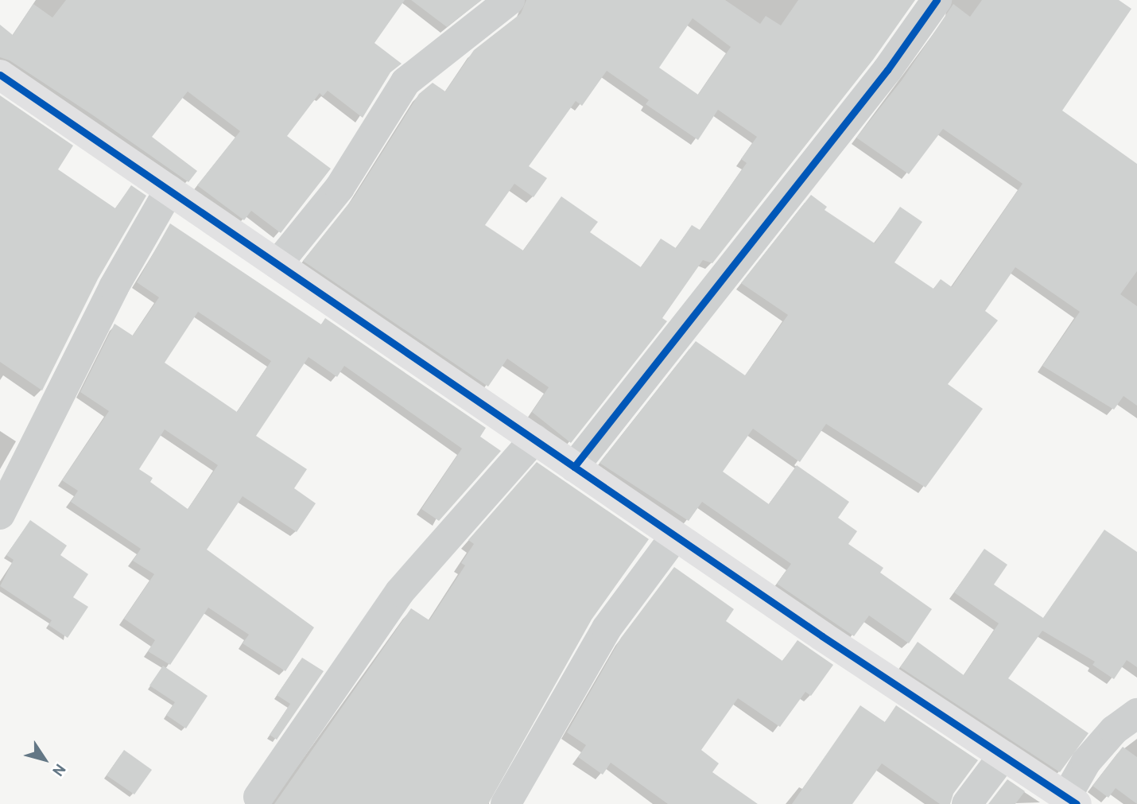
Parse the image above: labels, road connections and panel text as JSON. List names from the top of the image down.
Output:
{
  "north": "bottom right"
}
